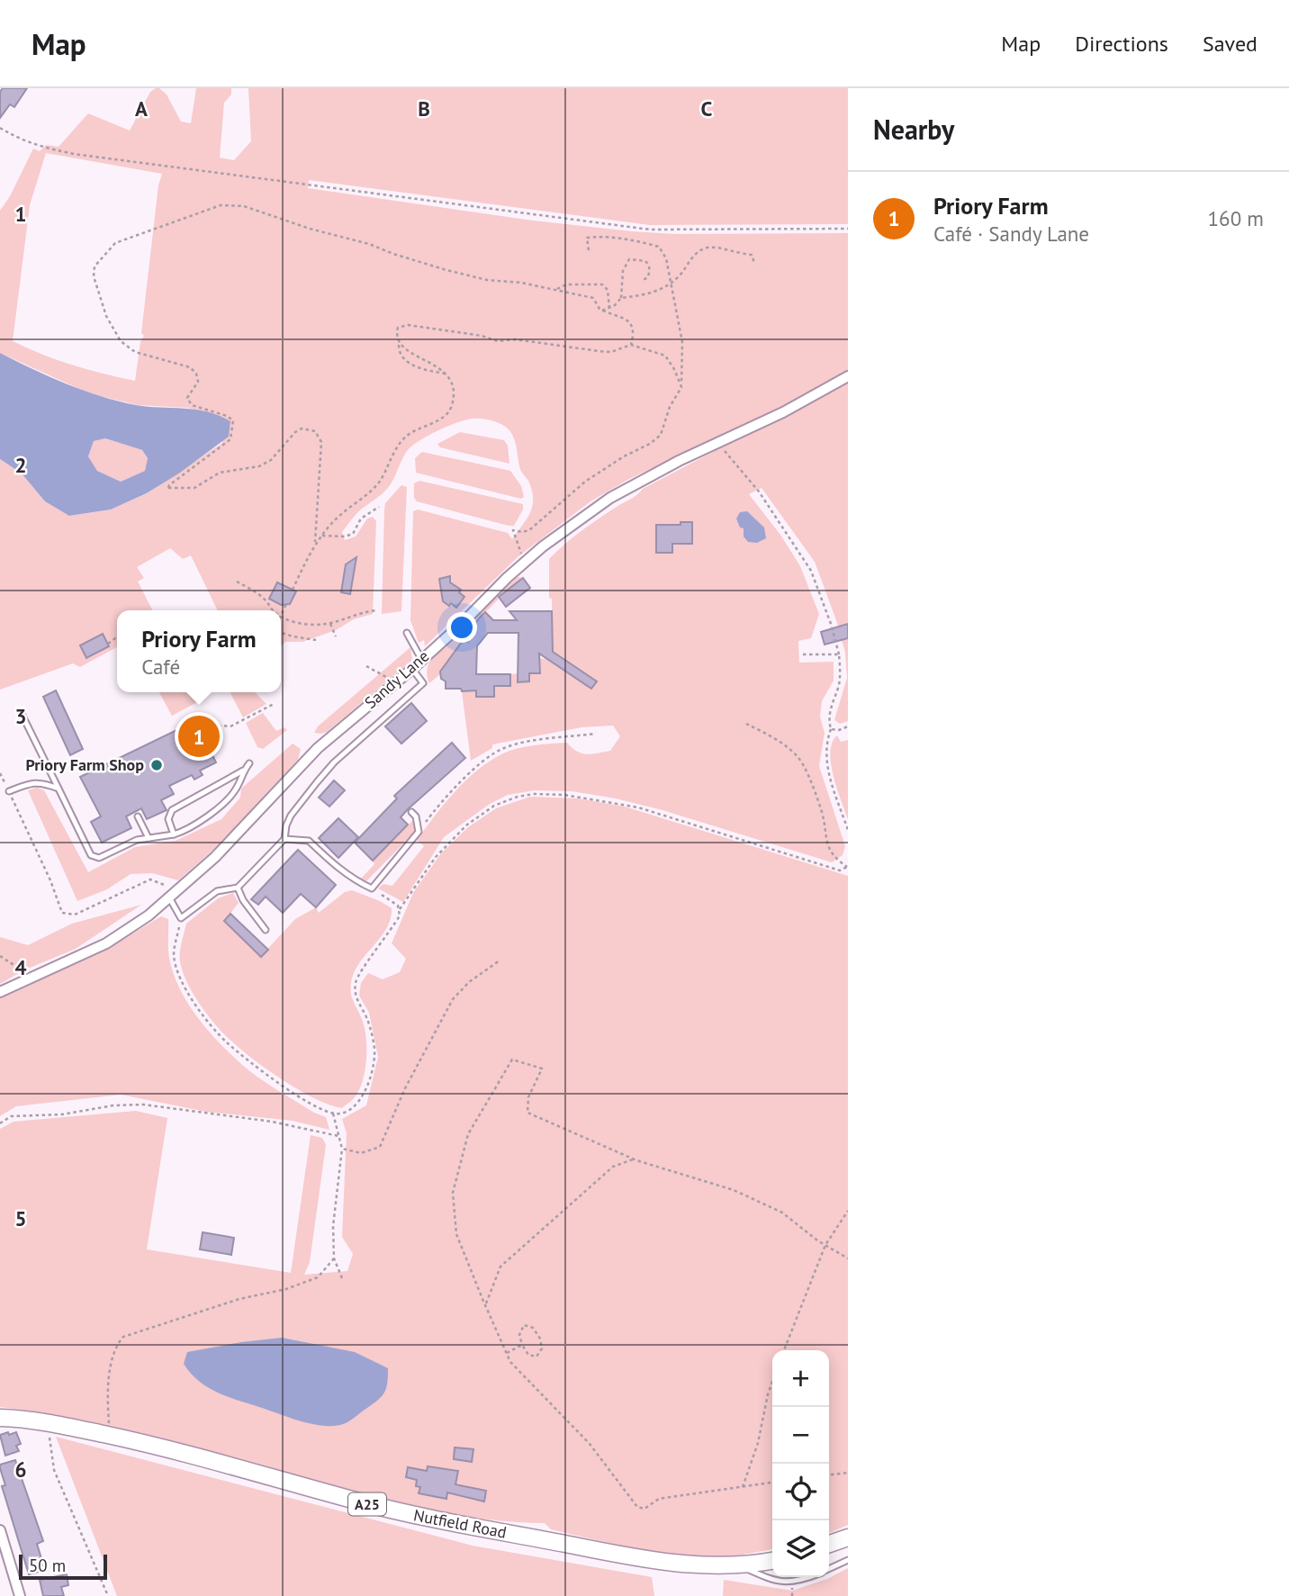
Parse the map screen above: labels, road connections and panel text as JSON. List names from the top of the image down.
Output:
{
  "streets": {
    "main road": ["A25", "Nutfield Road"],
    "street": ["Sandy Lane"]
  },
  "places": ["Priory Farm Shop"],
  "scale_bar": "50 m",
  "page": {
    "header": "Map",
    "nav": ["Map", "Directions", "Saved"],
    "heading": "Nearby",
    "list": [
      {
        "mark": "1",
        "name": "Priory Farm",
        "note": "Café · Sandy Lane",
        "value": "160 m"
      }
    ],
    "popup": ["Priory Farm", "Café"],
    "pins": "1",
    "map_buttons": ["+", "−"],
    "scale": "50 m"
  },
  "grid": {
    "columns": ["A", "B", "C"],
    "rows": [
      "1",
      "2",
      "3",
      "4",
      "5",
      "6"
    ]
  }
}
